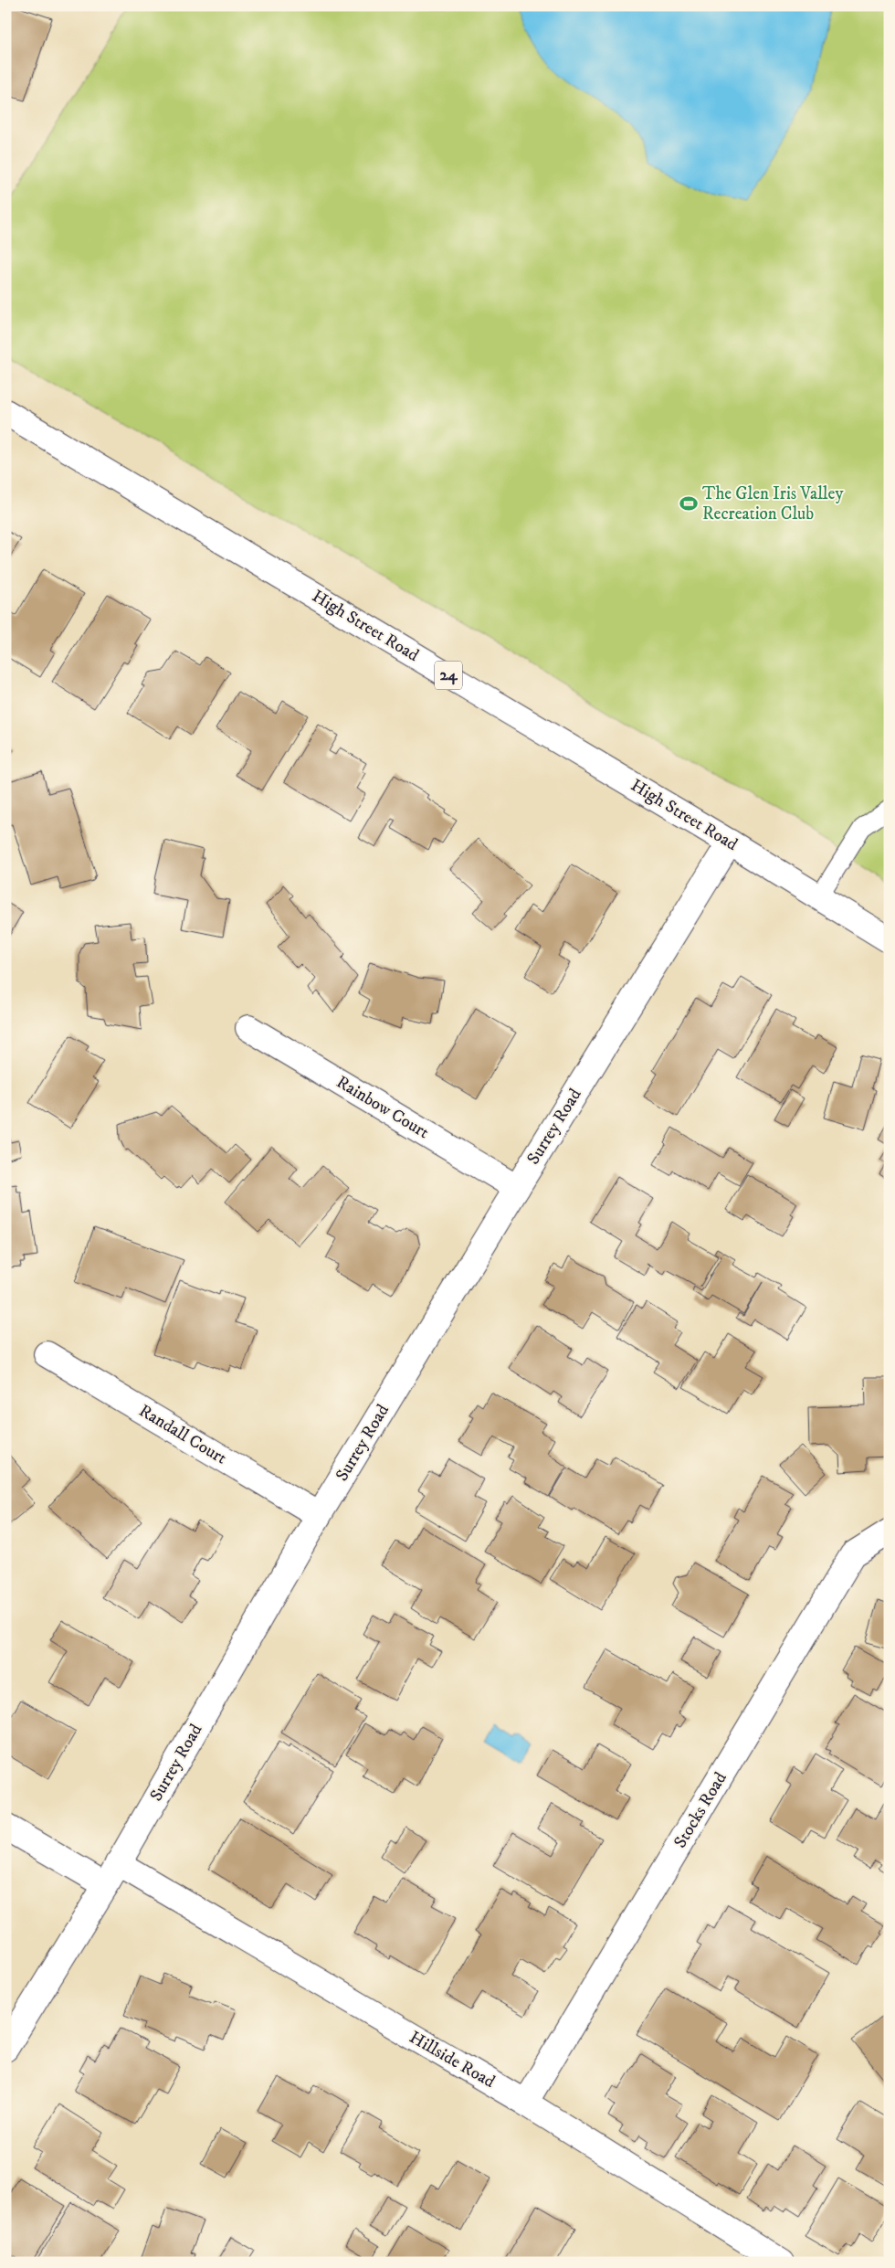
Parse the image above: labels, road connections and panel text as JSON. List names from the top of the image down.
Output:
{
  "streets": {
    "street": [
      "High Street Road",
      "24",
      "Rainbow Court",
      "Surrey Road",
      "Randall Court",
      "Stocks Road",
      "Hillside Road"
    ]
  },
  "crossings": [
    ["High Street Road", "Surrey Road"],
    ["Rainbow Court", "Surrey Road"],
    ["Surrey Road", "Randall Court"],
    ["Surrey Road", "Hillside Road"],
    ["Stocks Road", "Hillside Road"]
  ],
  "places": {
    "sports": ["The Glen Iris Valley Recreation Club"]
  }
}
